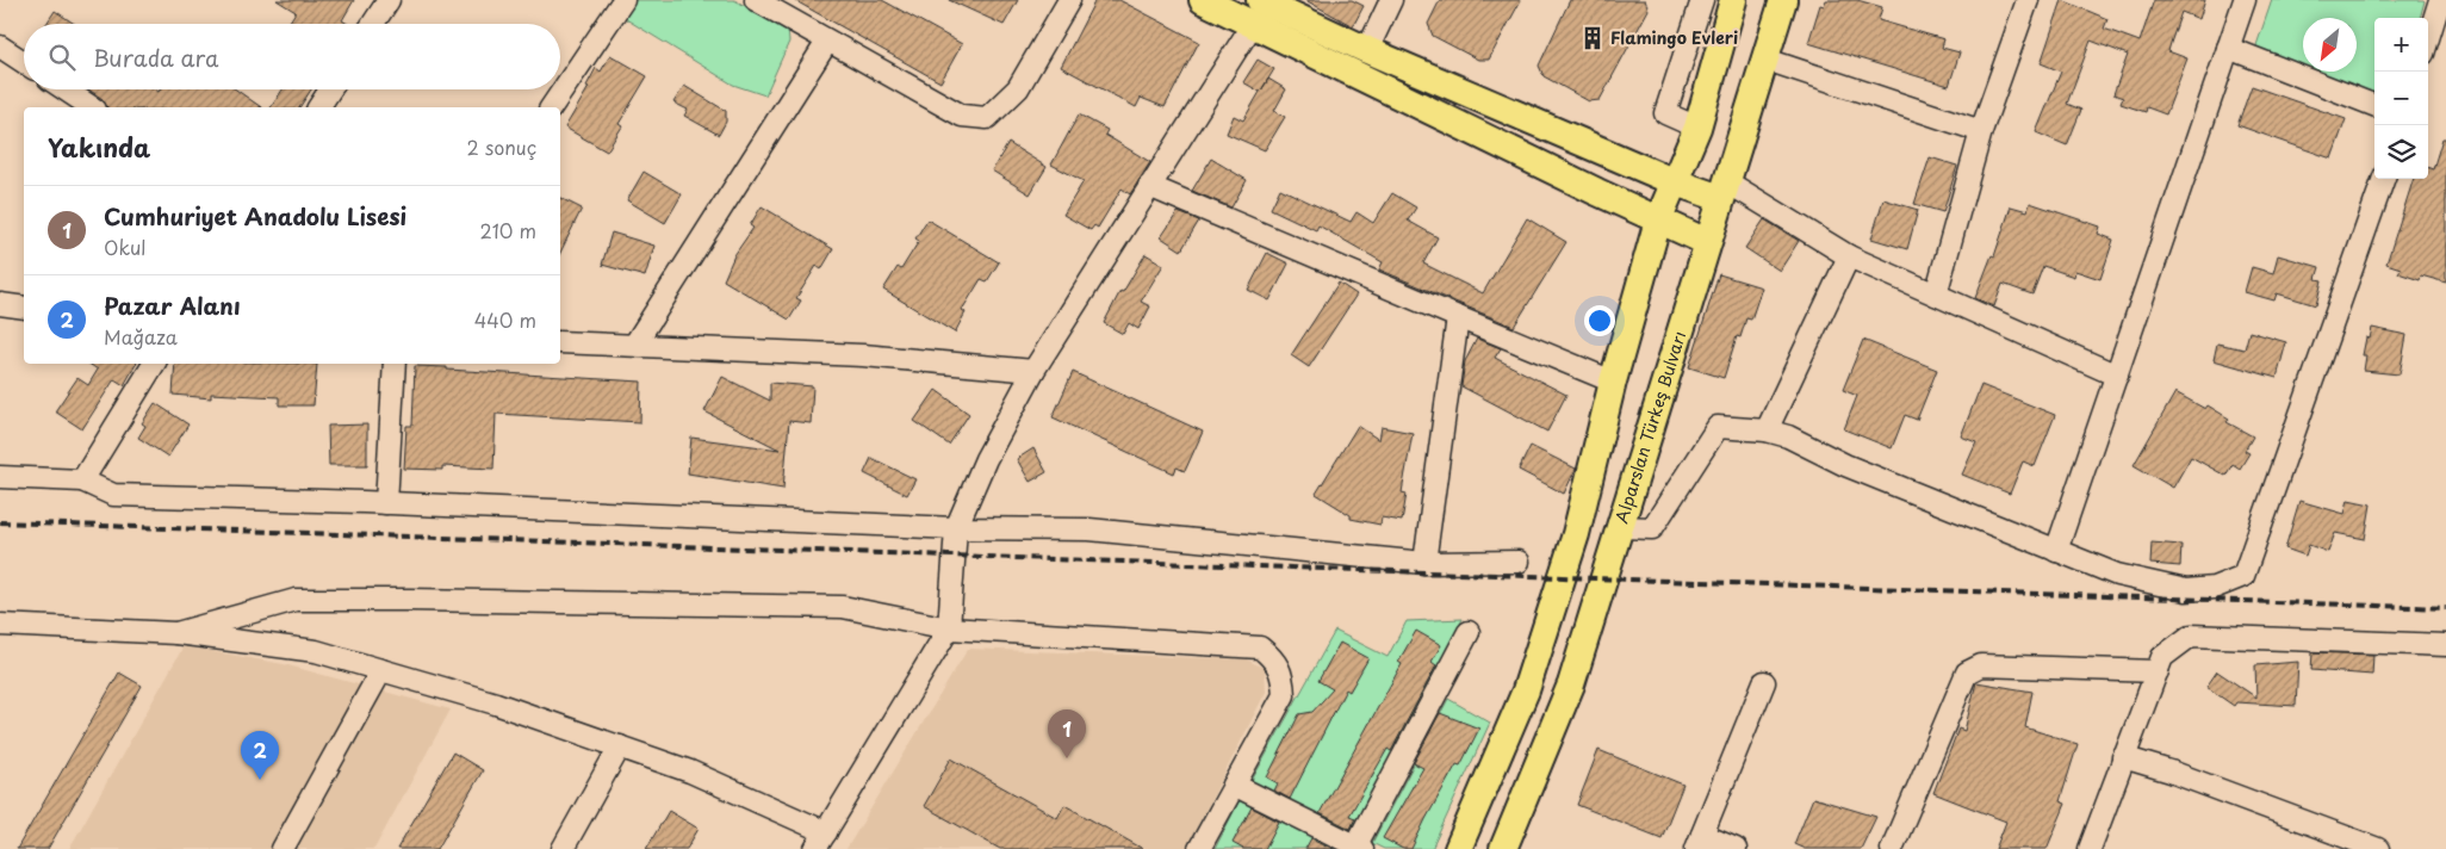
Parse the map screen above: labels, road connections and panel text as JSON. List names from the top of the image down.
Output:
{
  "streets": {
    "main road": ["Alparslan Türkeş Bulvarı"]
  },
  "places": {
    "building": ["Flamingo Evleri"]
  },
  "north": "bottom left",
  "page": {
    "map_buttons": ["+", "−"],
    "search": "Burada ara",
    "heading": ["Yakında", "2 sonuç"],
    "list": [
      {
        "mark": "1",
        "name": "Cumhuriyet Anadolu Lisesi",
        "note": "Okul",
        "value": "210 m"
      },
      {
        "mark": "2",
        "name": "Pazar Alanı",
        "note": "Mağaza",
        "value": "440 m"
      }
    ],
    "pins": ["1", "2"]
  }
}
